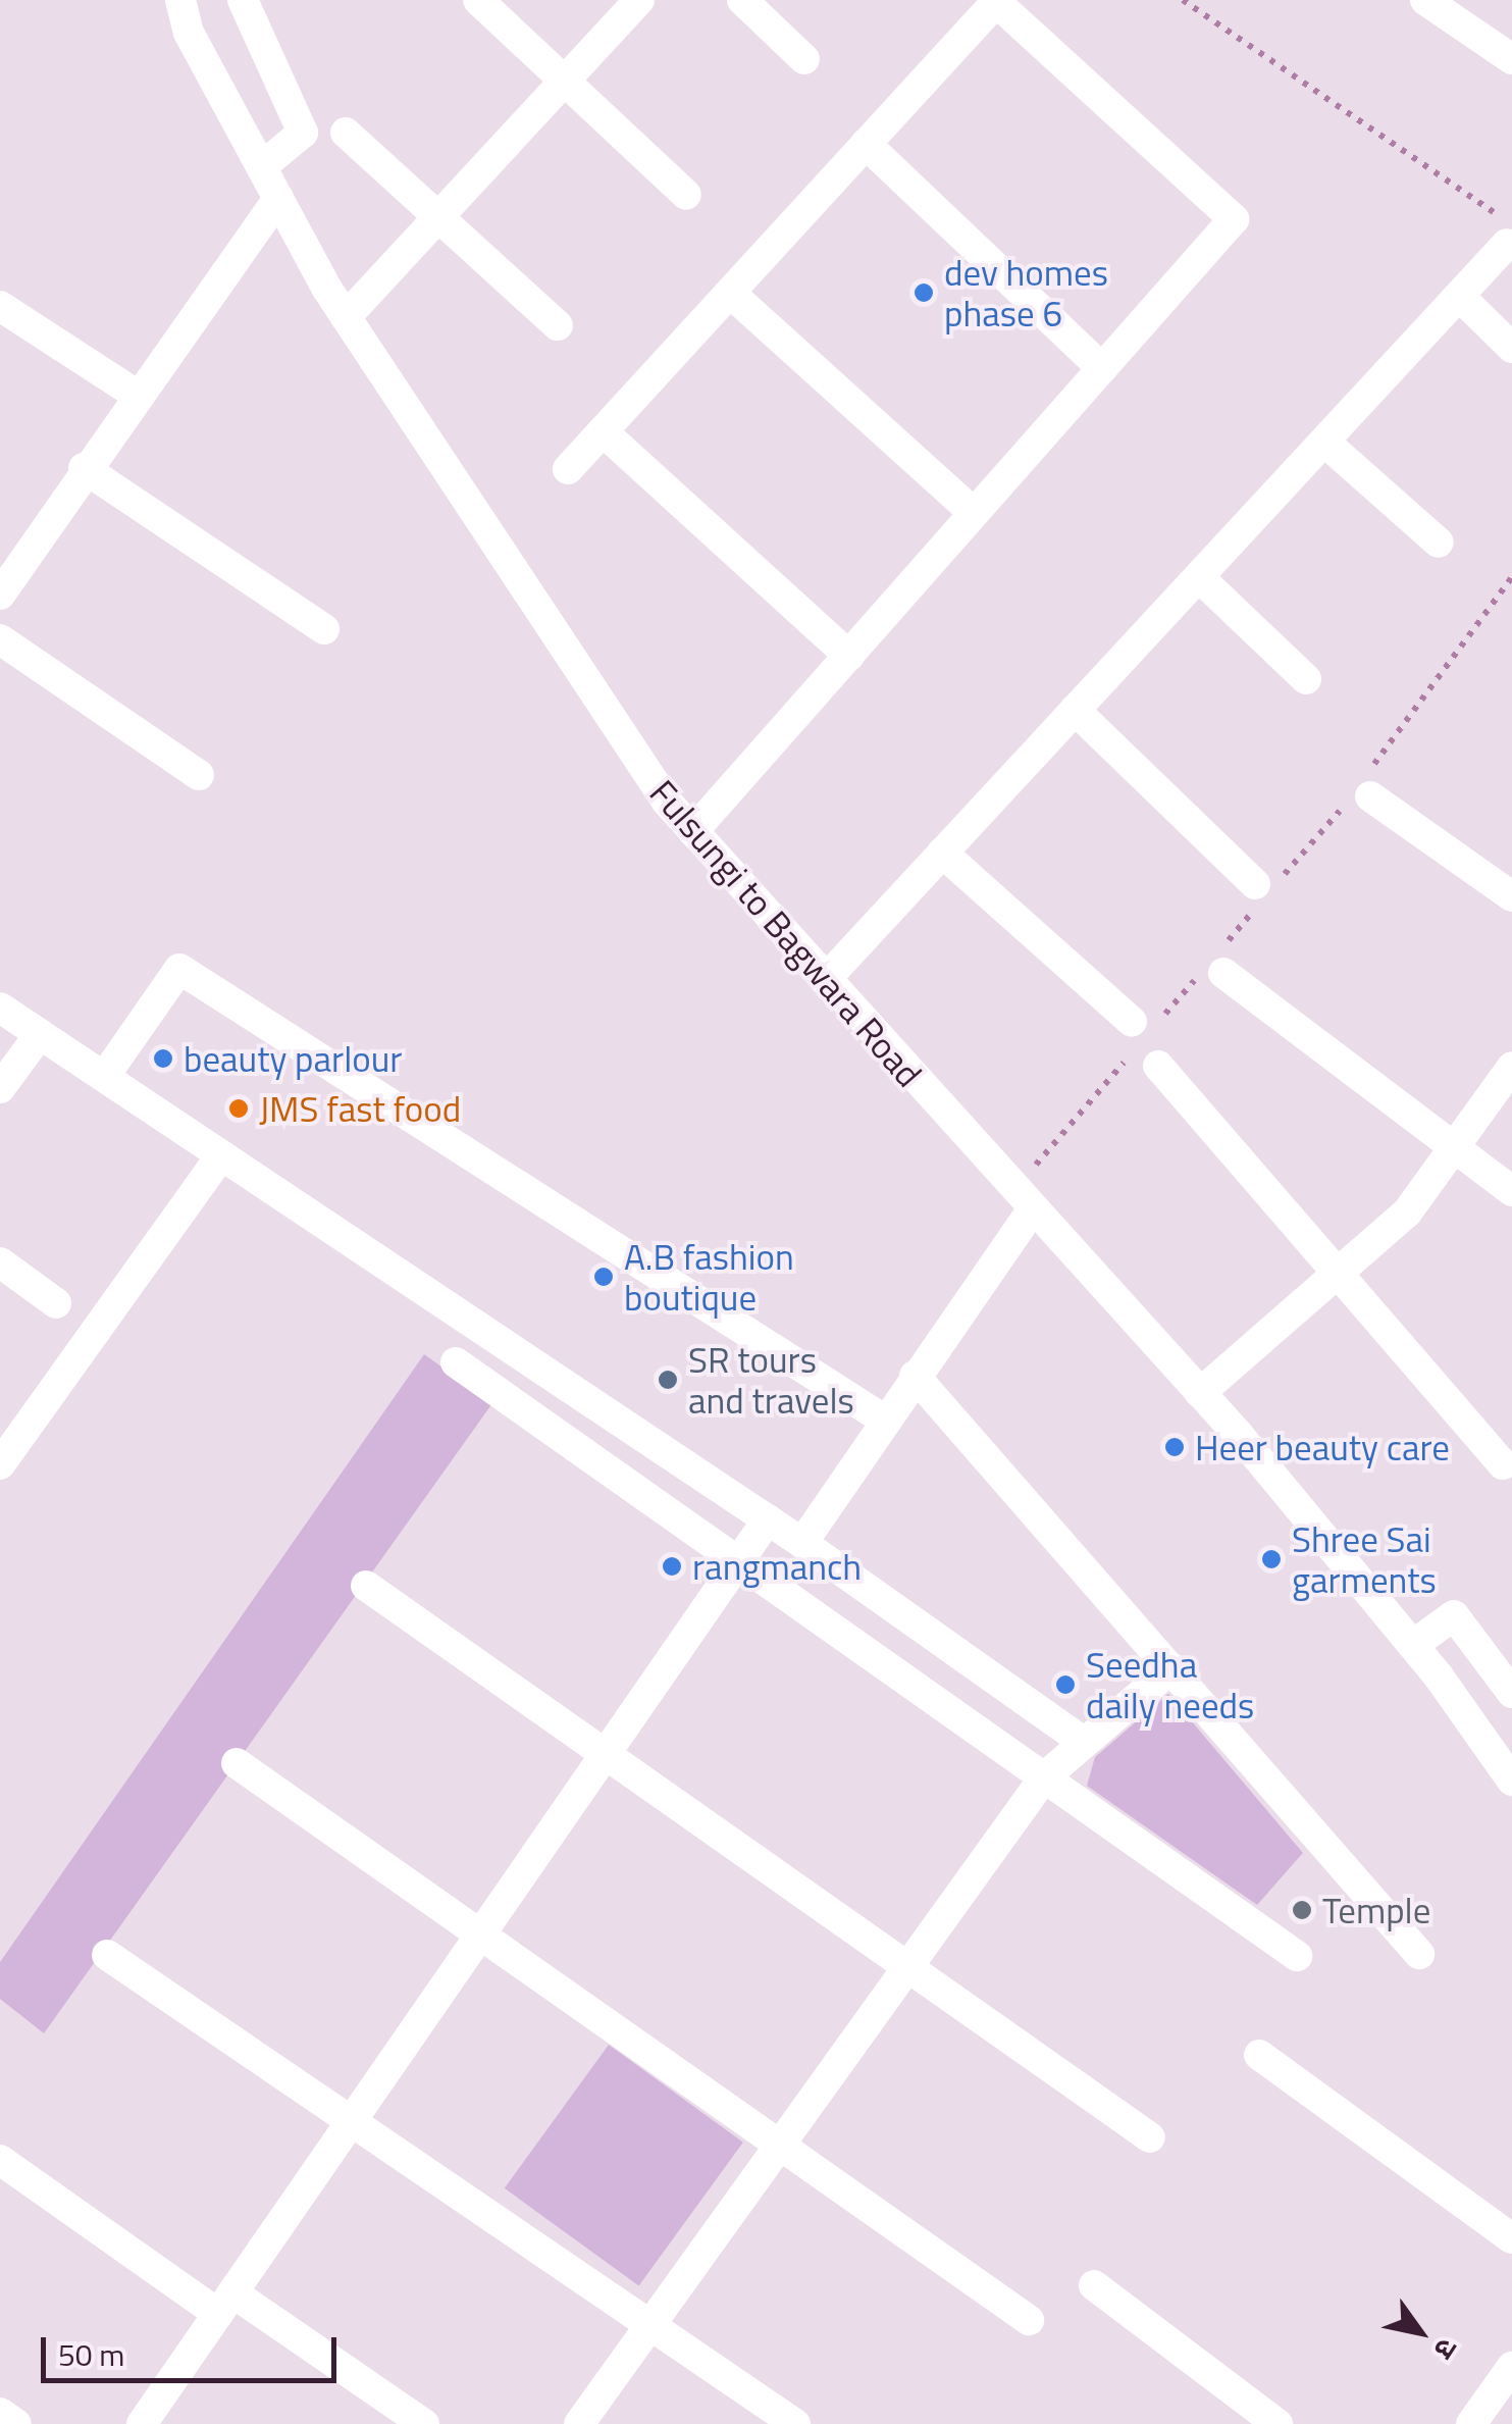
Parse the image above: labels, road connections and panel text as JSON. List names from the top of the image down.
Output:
{
  "streets": {
    "street": ["Fulsungi to Bagwara Road"]
  },
  "places": [
    "dev homes phase 6",
    "beauty parlour",
    "JMS fast food",
    "A.B fashion boutique",
    "SR tours and travels",
    "Heer beauty care",
    "Shree Sai garments",
    "rangmanch",
    "Seedha daily needs",
    "Temple"
  ],
  "scale_bar": "50 m",
  "north": "bottom right"
}
